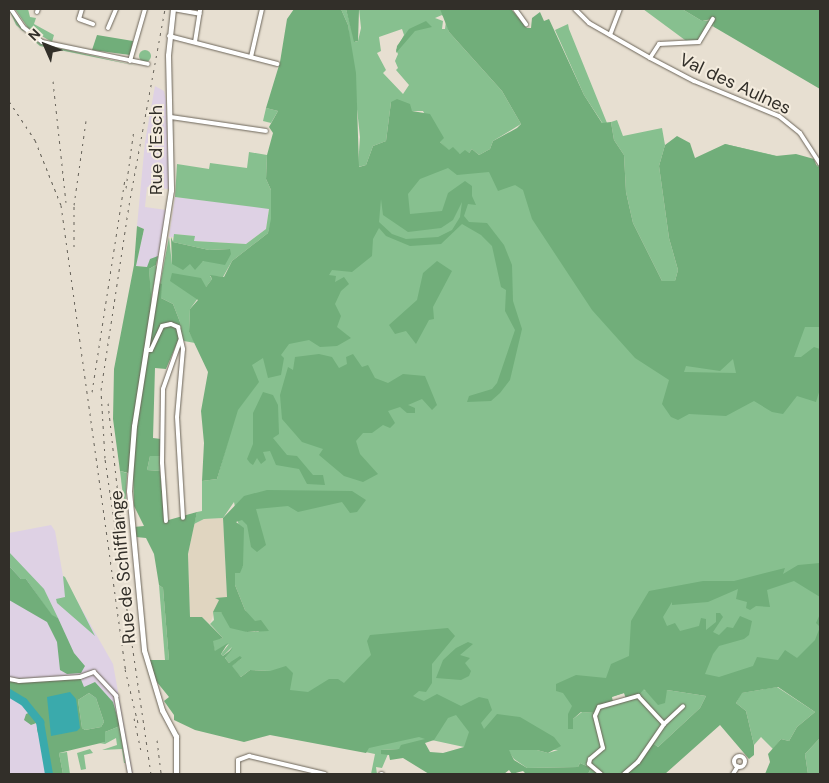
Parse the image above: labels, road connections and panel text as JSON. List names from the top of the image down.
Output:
{
  "streets": {
    "street": ["Val des Aulnes", "Rue d'Esch", "Rue de Schifflange"]
  },
  "crossings": [
    ["Rue d'Esch", "Rue de Schifflange"]
  ],
  "north": "top left"
}
